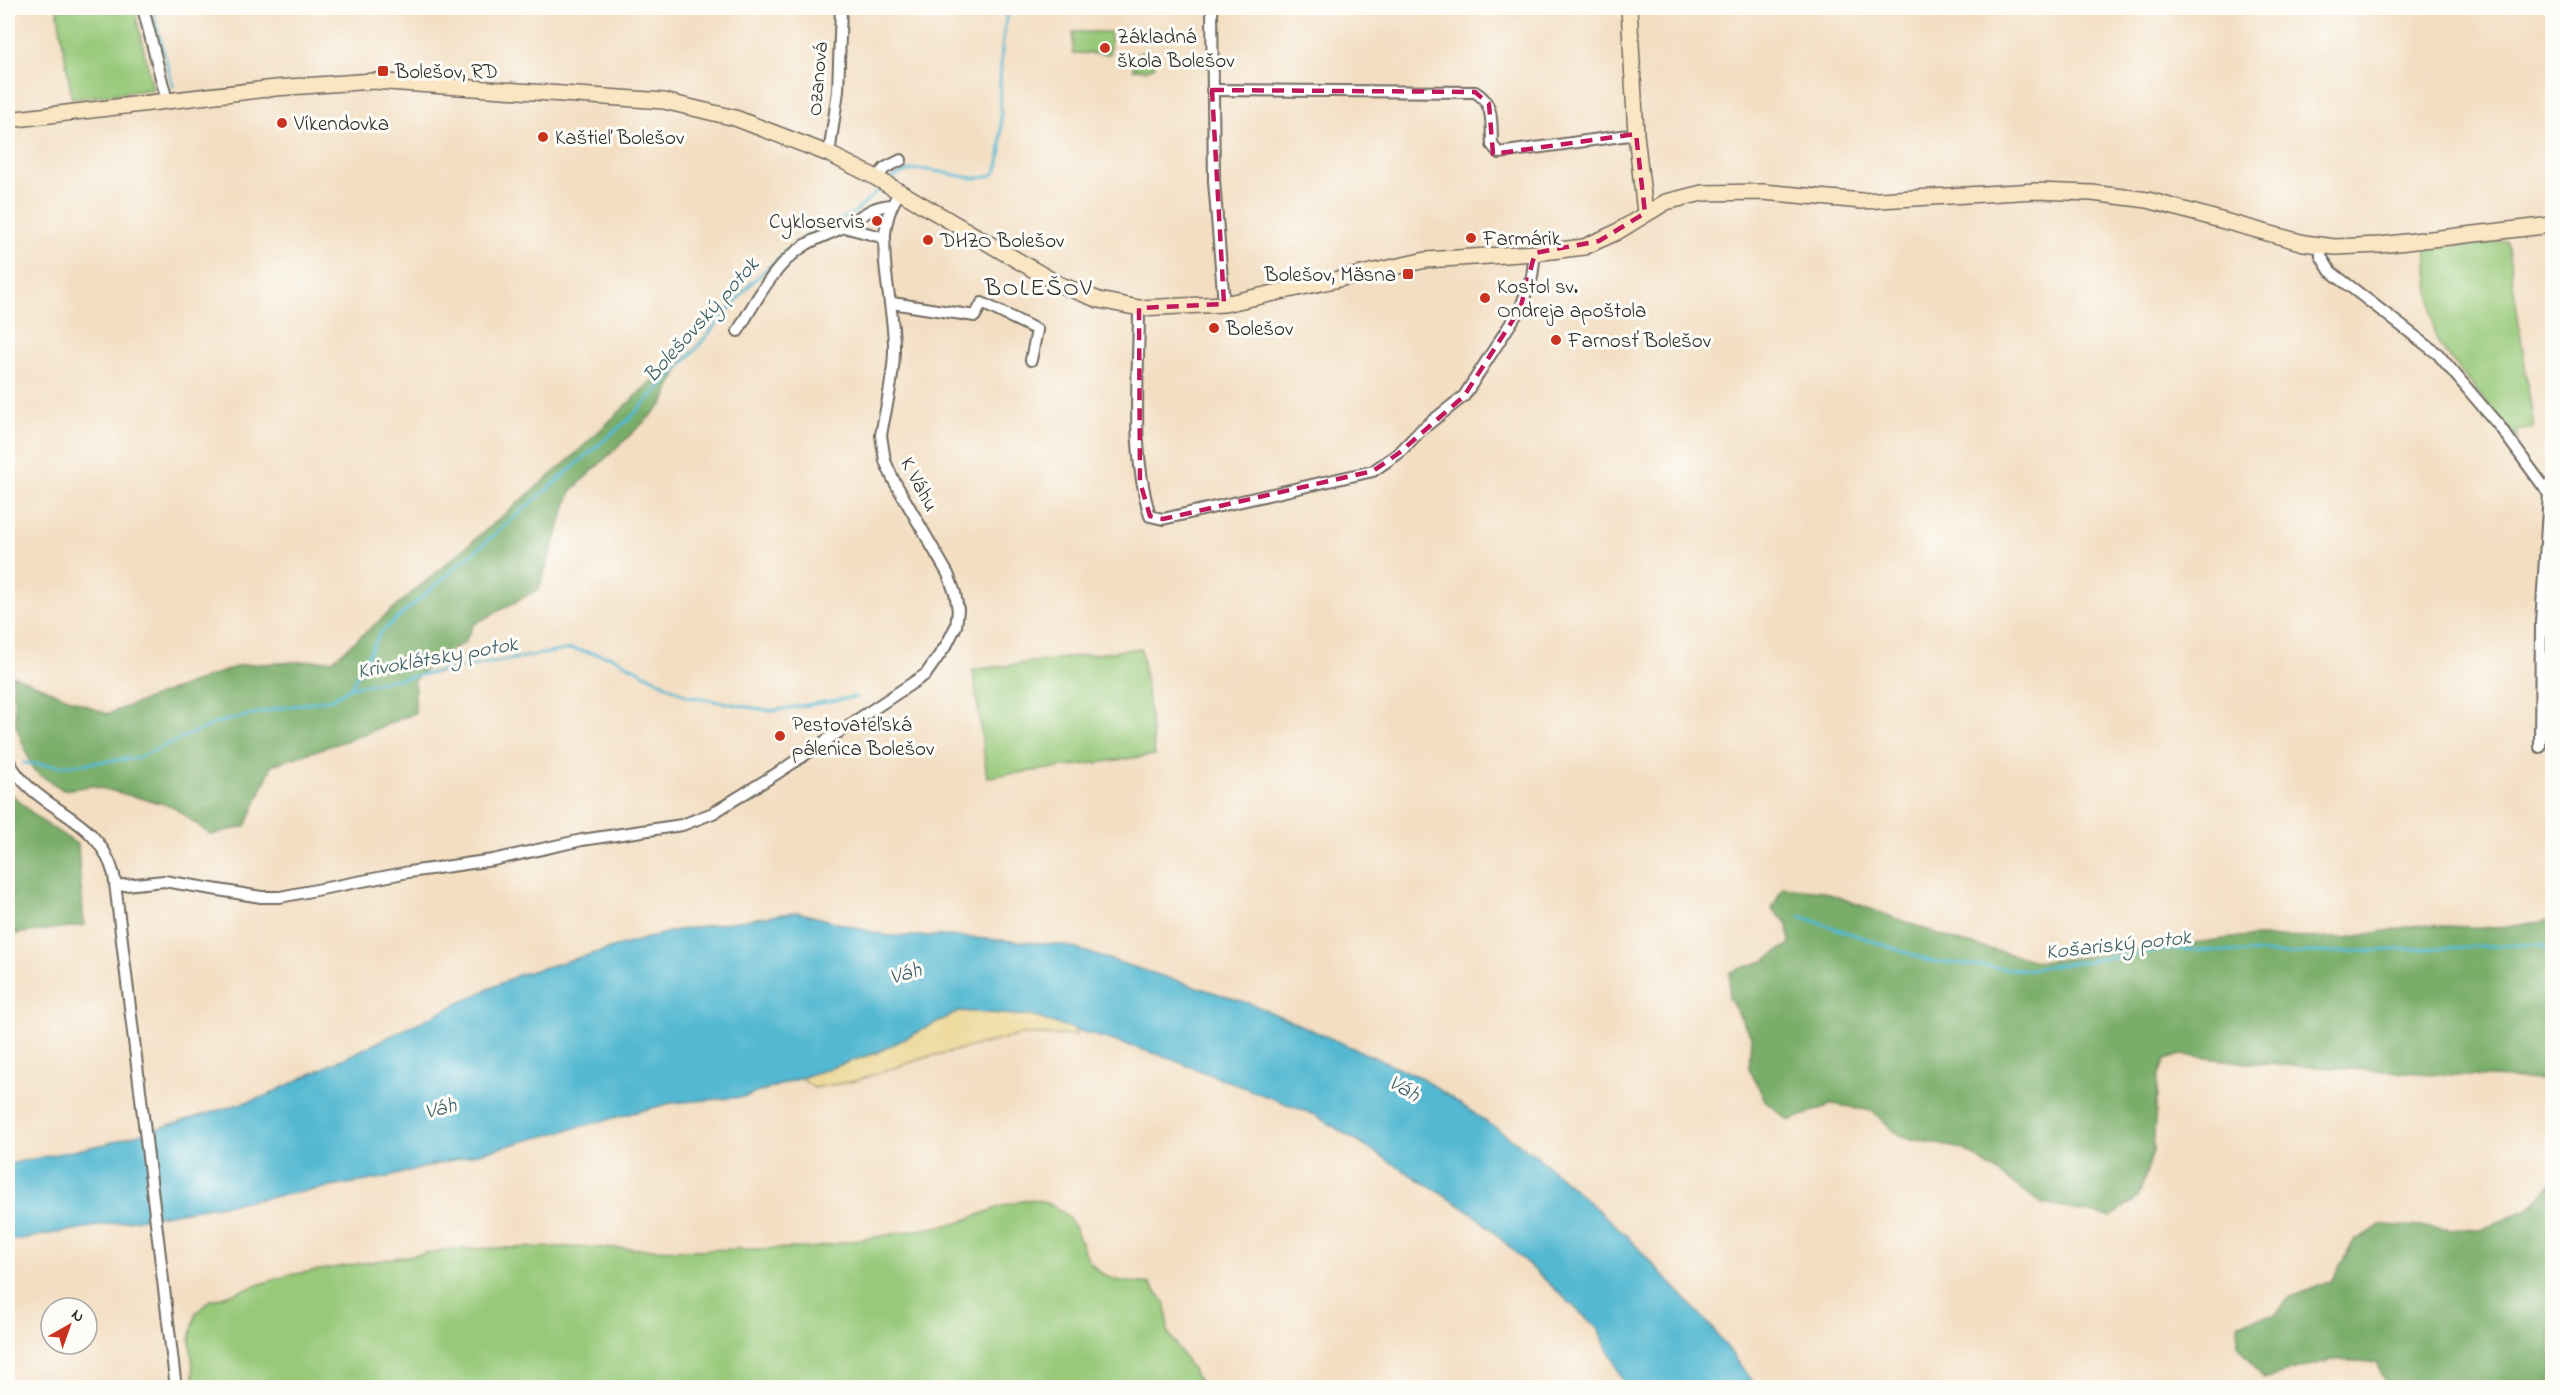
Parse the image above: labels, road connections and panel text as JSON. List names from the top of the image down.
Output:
{
  "streets": {
    "street": ["Ozanová", "K Váhu"]
  },
  "districts": ["BOLEŠOV"],
  "water": [
    "Bolešovský potok",
    "Krivoklátsky potok",
    "Košariský potok",
    "Váh"
  ],
  "places": {
    "other": [
      "Základná škola Bolešov",
      "Víkendovka",
      "Kaštieľ Bolešov",
      "Cykloservis",
      "Farmárik",
      "DHZO Bolešov",
      "Kostol sv. Ondreja apoštola",
      "Bolešov",
      "Farnosť Bolešov",
      "Pestovateľská pálenica Bolešov"
    ],
    "transit": ["Bolešov, RD", "Bolešov, Mäsna"]
  },
  "north": "top right"
}
